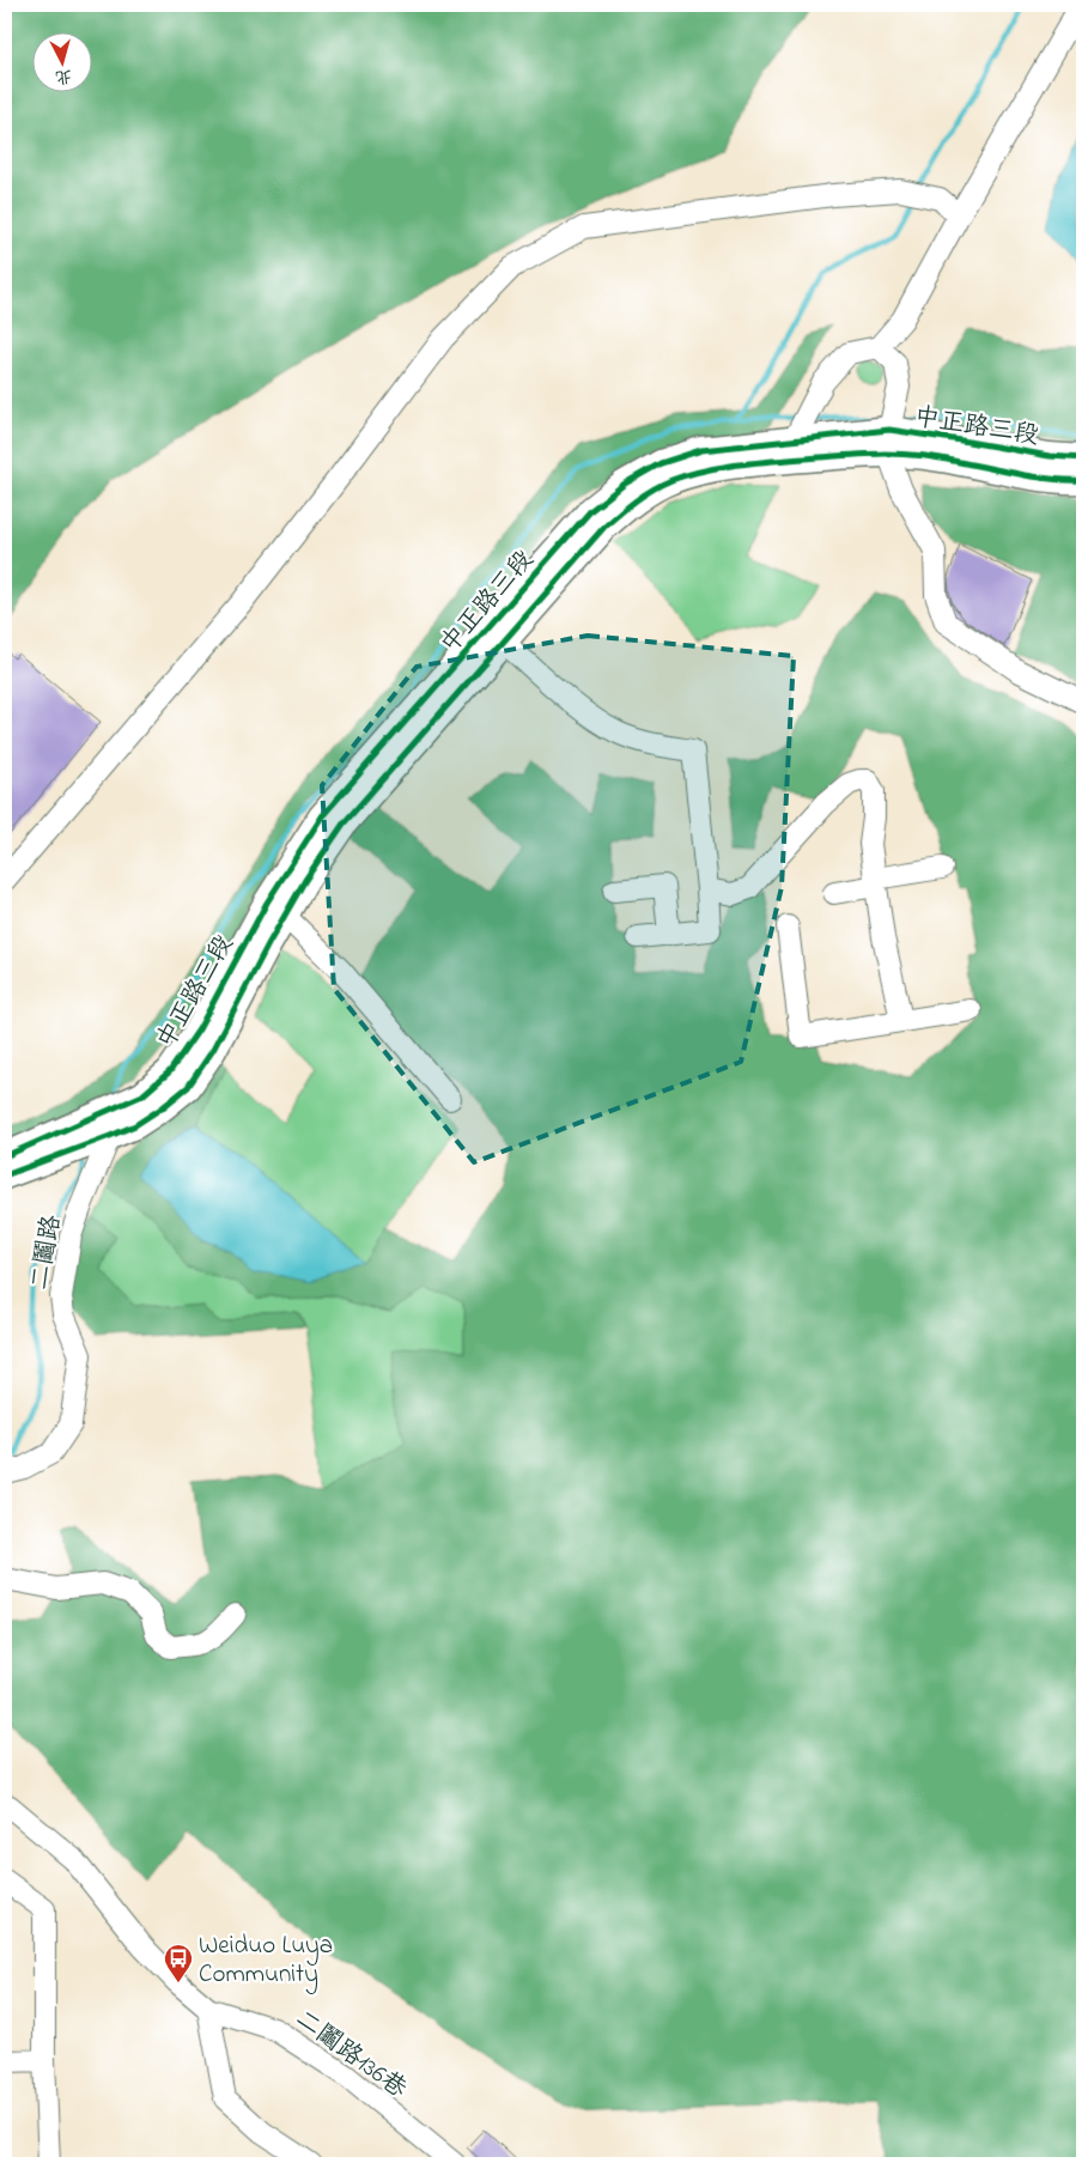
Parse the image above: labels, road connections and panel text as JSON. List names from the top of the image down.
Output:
{
  "streets": {
    "main road": ["中正路三段"],
    "street": ["二鬮路", "二鬮路136巷"]
  },
  "crossings": [
    ["中正路三段", "二鬮路"]
  ],
  "places": {
    "bus stop": ["Weiduo Luya Community"]
  },
  "north": "bottom"
}
